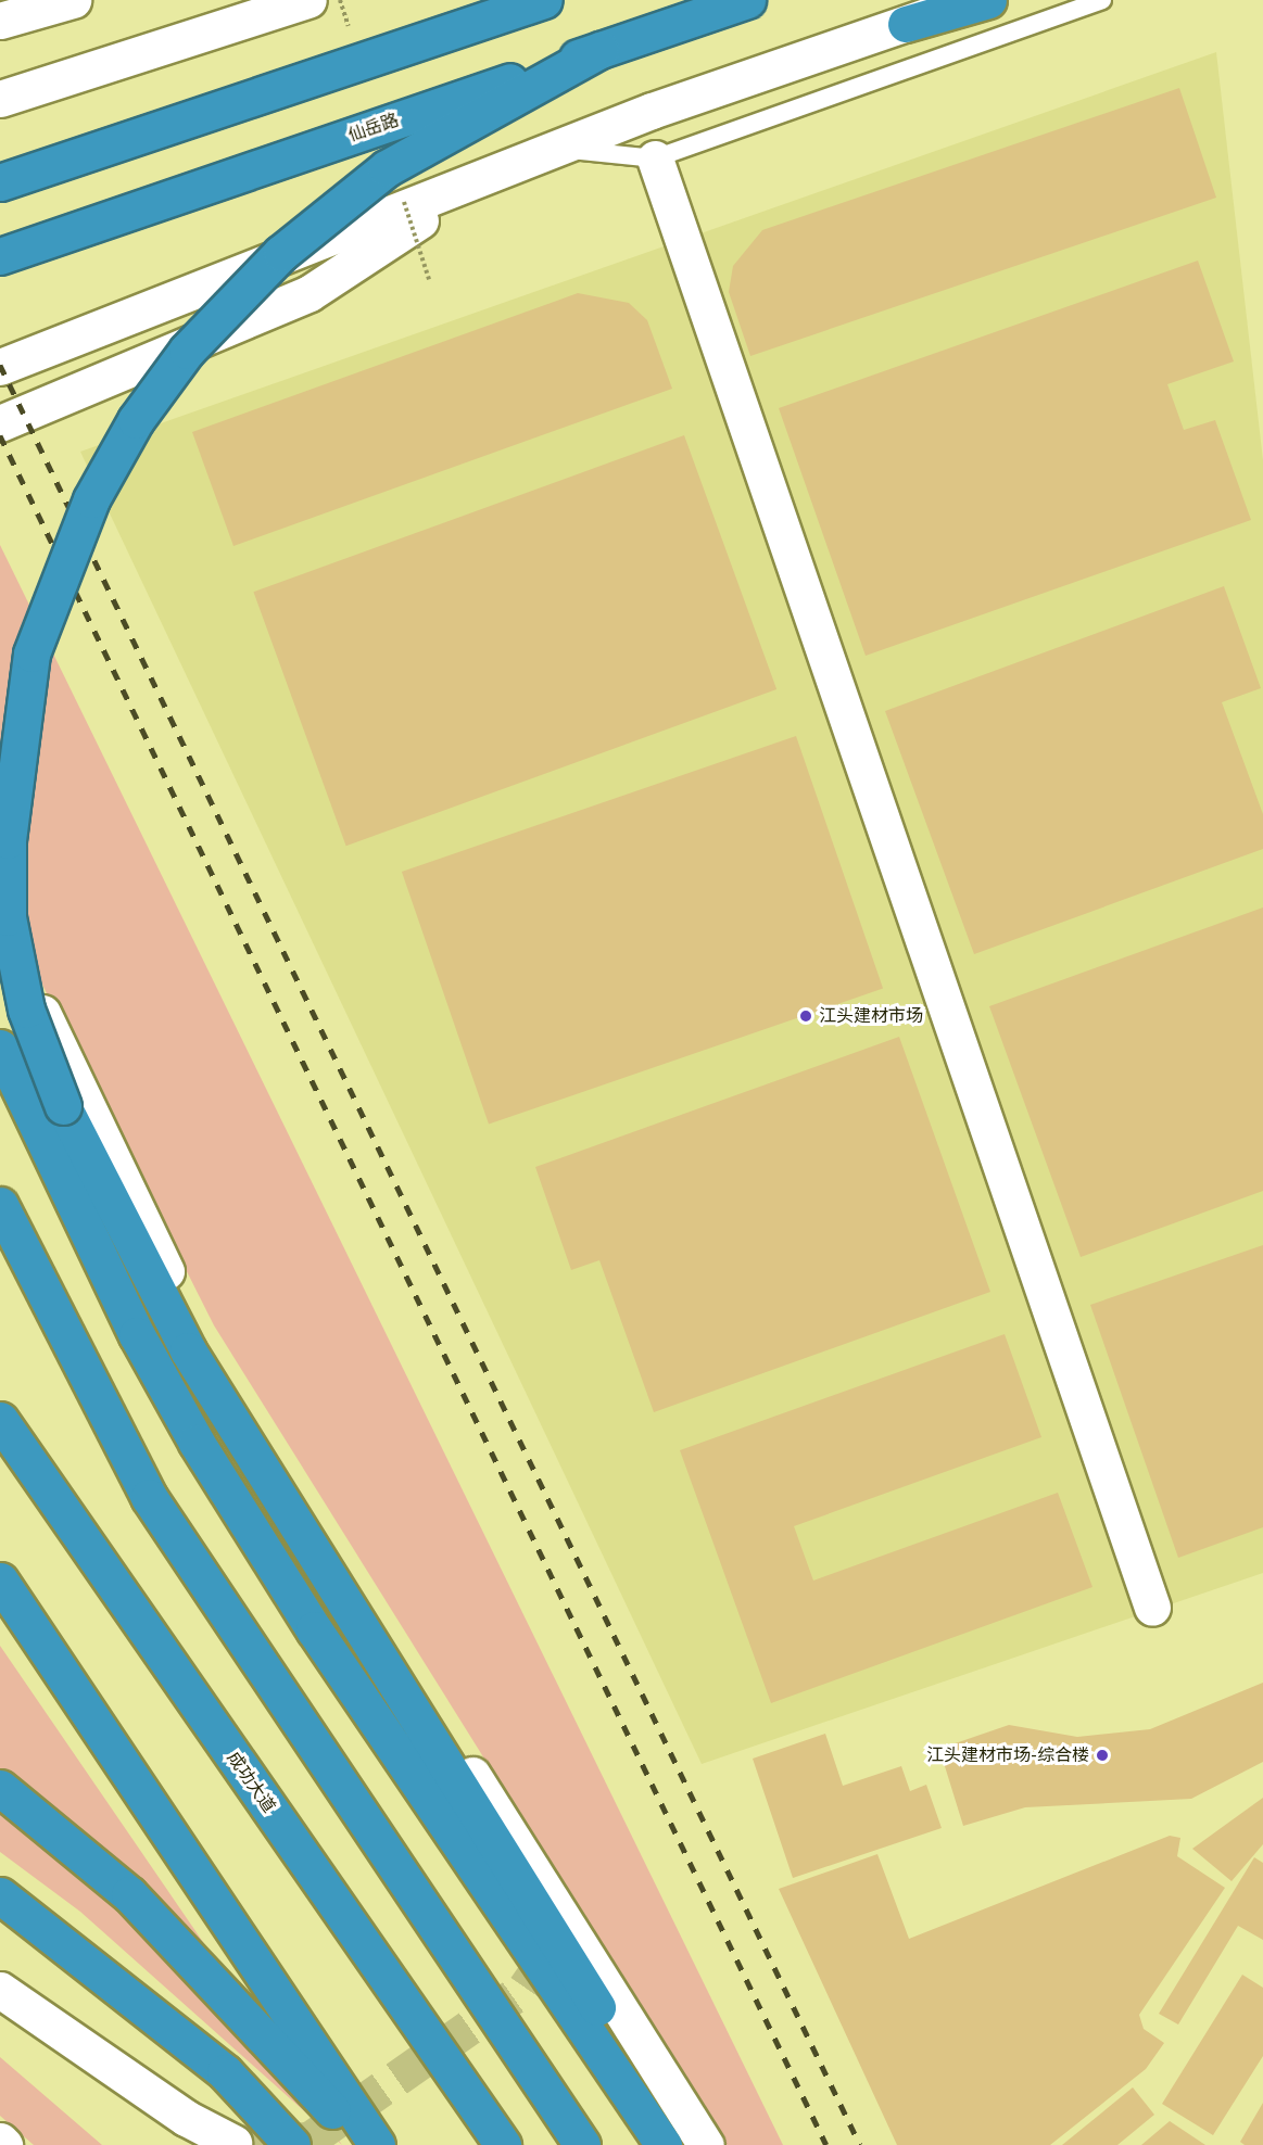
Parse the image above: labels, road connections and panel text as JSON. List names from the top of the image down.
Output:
{
  "streets": {
    "highway": ["仙岳路", "成功大道"]
  },
  "places": ["江头建材市场", "江头建材市场-综合楼"]
}
